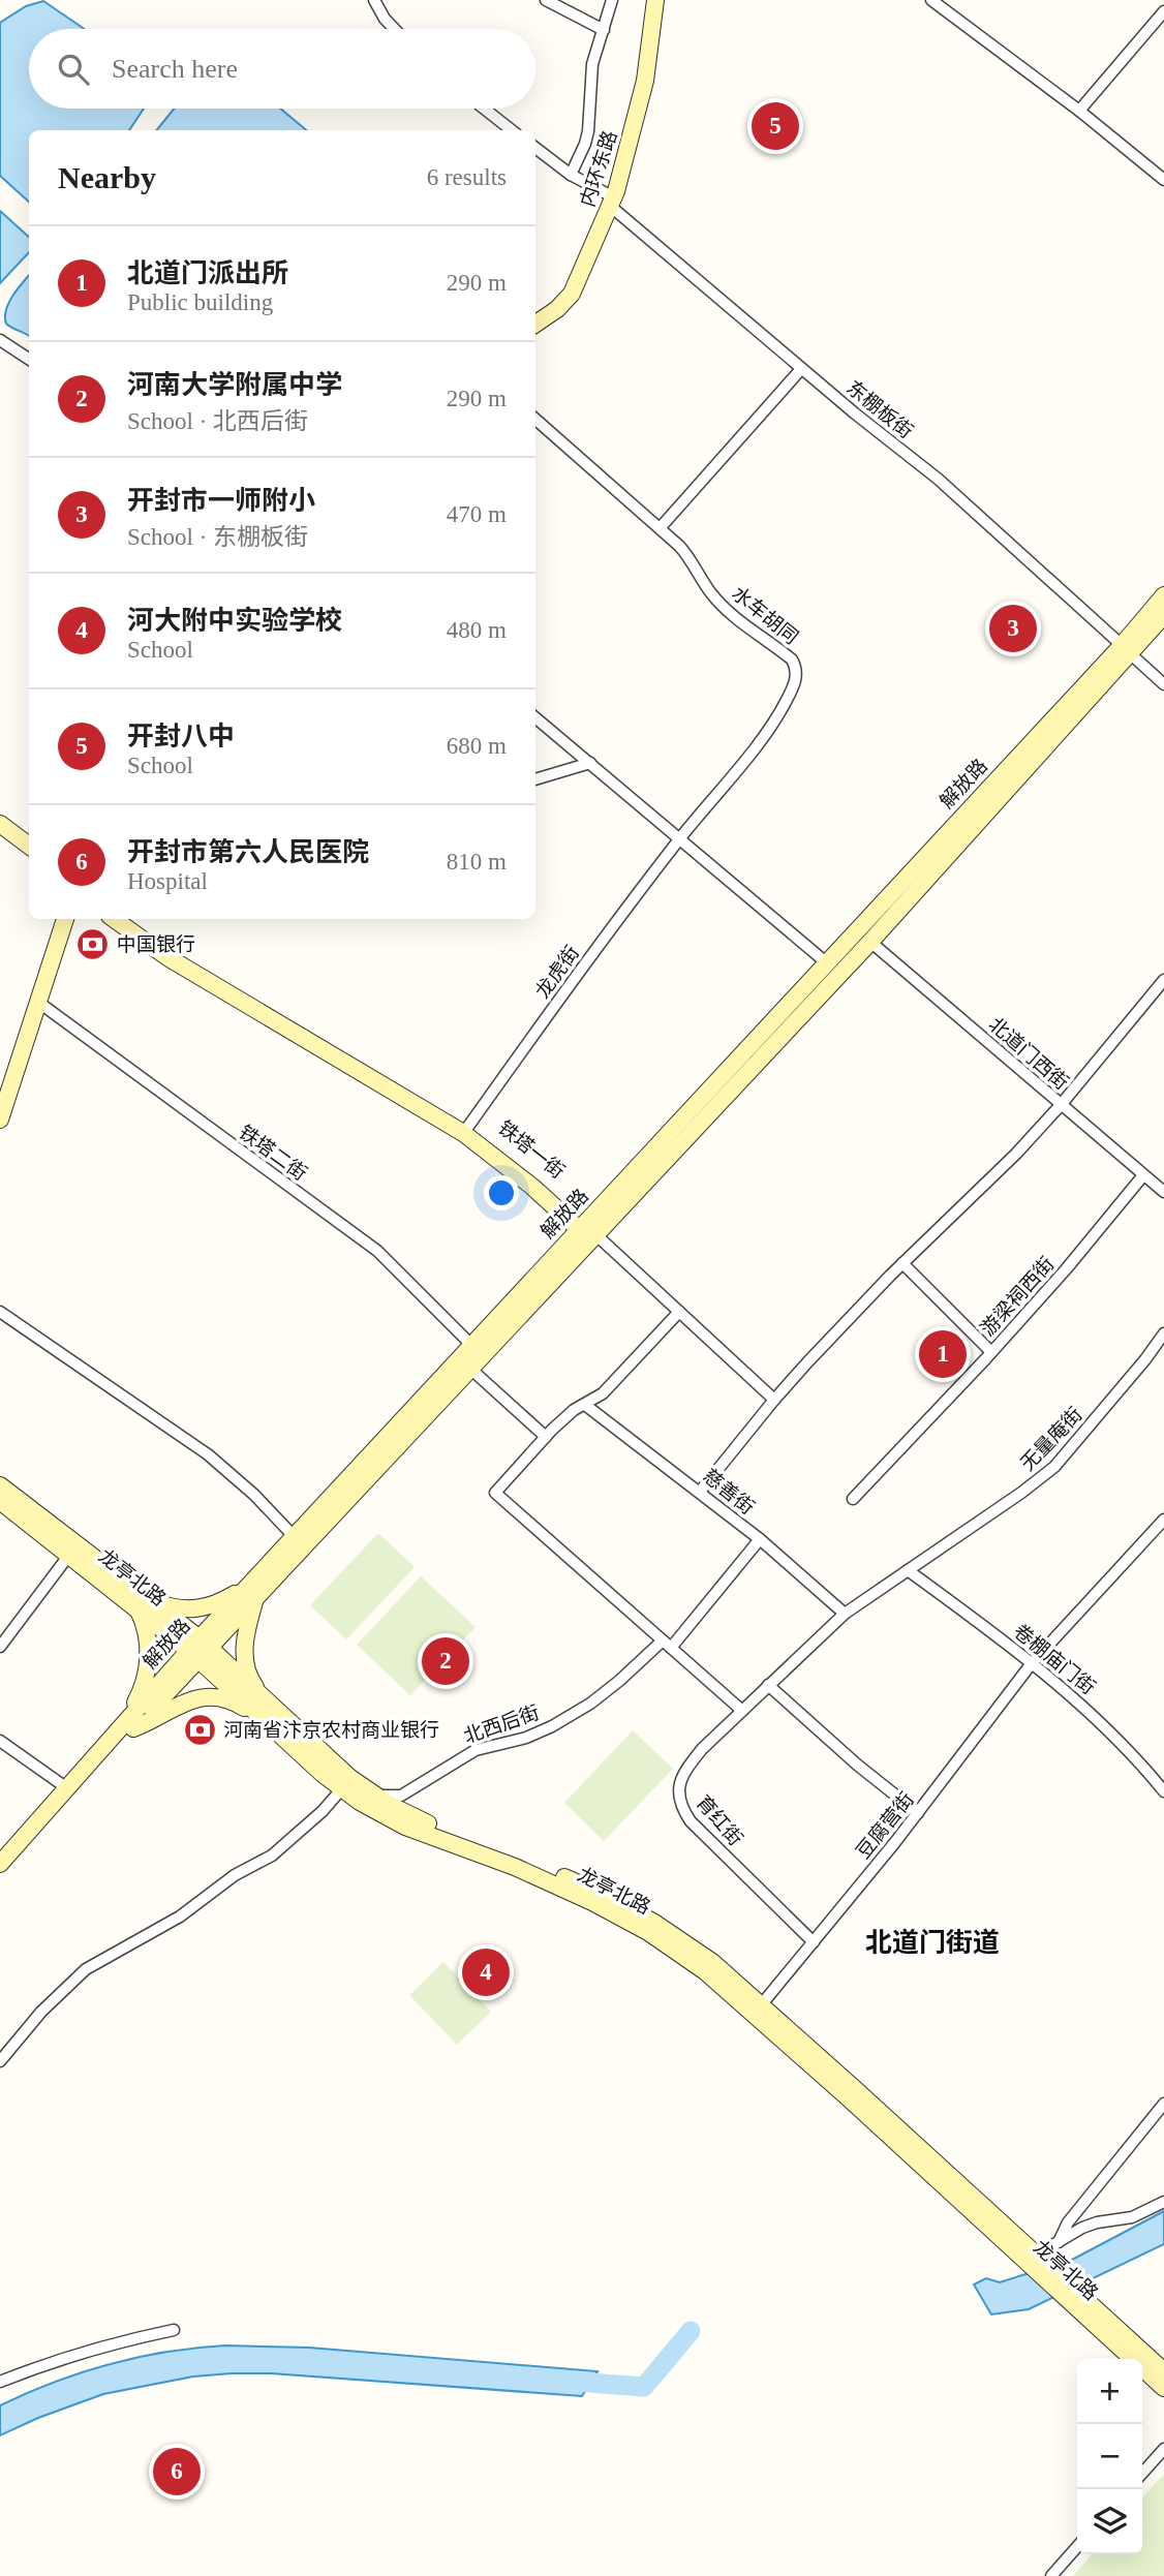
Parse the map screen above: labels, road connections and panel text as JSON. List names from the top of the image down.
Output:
{
  "streets": {
    "main road": [
      "内环东路",
      "解放路",
      "铁塔一街",
      "龙亭北路"
    ],
    "street": [
      "东棚板街",
      "水车胡同",
      "龙虎街",
      "北道门西街",
      "铁塔二街",
      "游梁祠西街",
      "无量庵街",
      "慈善街",
      "卷棚庙门街",
      "北西后街",
      "育红街",
      "豆腐营街"
    ]
  },
  "crossings": [
    ["内环东路", "东棚板街"],
    ["东棚板街", "解放路"],
    ["水车胡同", "龙虎街"],
    ["解放路", "北道门西街"],
    ["解放路", "铁塔一街"],
    ["解放路", "铁塔二街"],
    ["解放路", "龙亭北路"],
    ["龙虎街", "铁塔一街"],
    ["北道门西街", "游梁祠西街"],
    ["无量庵街", "卷棚庙门街"],
    ["无量庵街", "育红街"],
    ["慈善街", "育红街"],
    ["龙亭北路", "北西后街"],
    ["龙亭北路", "豆腐营街"],
    ["卷棚庙门街", "育红街"],
    ["卷棚庙门街", "豆腐营街"],
    ["育红街", "豆腐营街"]
  ],
  "districts": ["北道门街道"],
  "places": {
    "bank": ["中国银行", "河南省汴京农村商业银行"]
  },
  "page": {
    "search": "Search here",
    "pins": [
      "5",
      "3",
      "1",
      "2",
      "4",
      "6"
    ],
    "heading": ["Nearby", "6 results"],
    "list": [
      {
        "mark": "1",
        "name": "北道门派出所",
        "note": "Public building",
        "value": "290 m"
      },
      {
        "mark": "2",
        "name": "河南大学附属中学",
        "note": "School · 北西后街",
        "value": "290 m"
      },
      {
        "mark": "3",
        "name": "开封市一师附小",
        "note": "School · 东棚板街",
        "value": "470 m"
      },
      {
        "mark": "4",
        "name": "河大附中实验学校",
        "note": "School",
        "value": "480 m"
      },
      {
        "mark": "5",
        "name": "开封八中",
        "note": "School",
        "value": "680 m"
      },
      {
        "mark": "6",
        "name": "开封市第六人民医院",
        "note": "Hospital",
        "value": "810 m"
      }
    ],
    "map_buttons": ["+", "−"]
  }
}
